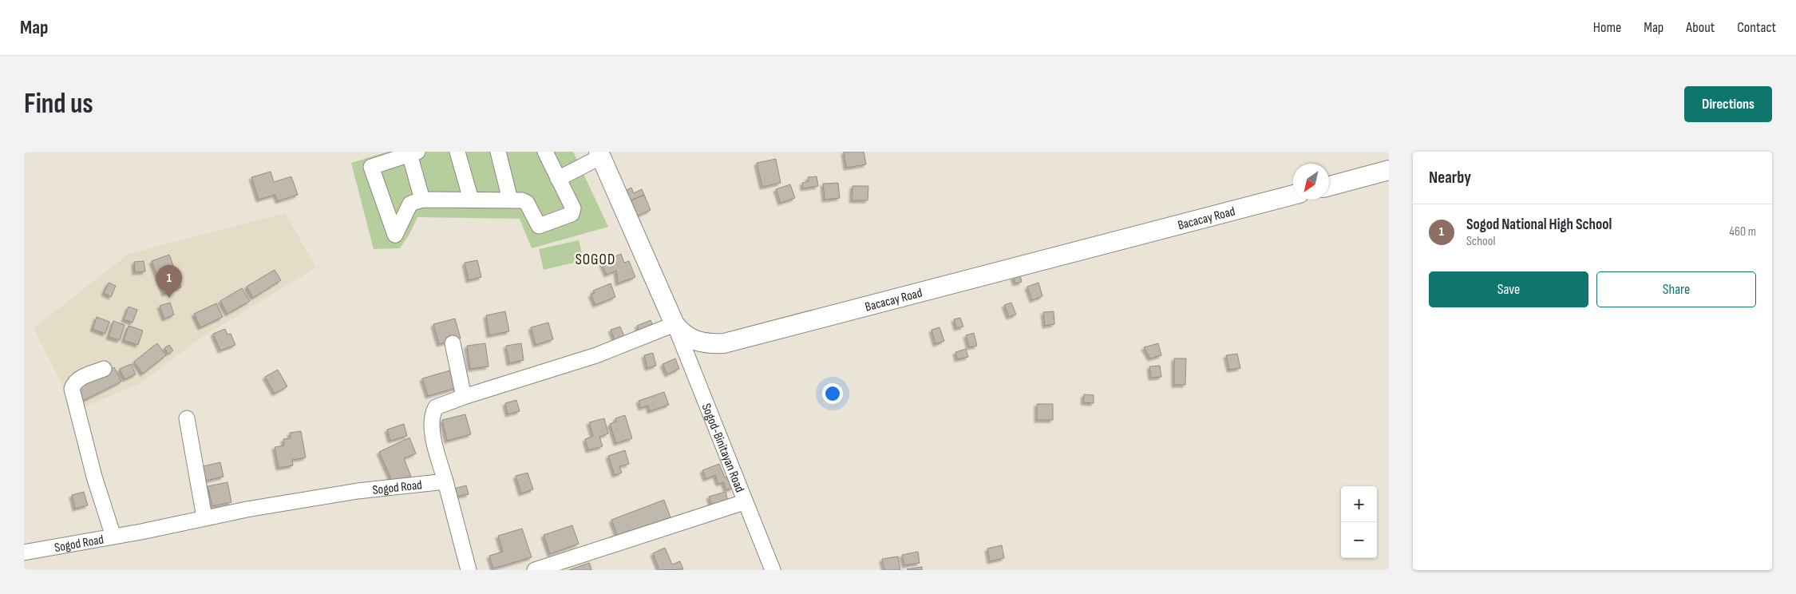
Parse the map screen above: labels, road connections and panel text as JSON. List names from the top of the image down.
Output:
{
  "streets": {
    "main road": ["Bacacay Road"],
    "street": ["Sogod-Binitayan Road", "Sogod Road"]
  },
  "crossings": [
    ["Bacacay Road", "Sogod-Binitayan Road"]
  ],
  "districts": ["SOGOD"],
  "north": "bottom left",
  "page": {
    "header": "Map",
    "nav": [
      "Home",
      "Map",
      "About",
      "Contact"
    ],
    "buttons": [
      "Directions",
      ["Save", "Share"]
    ],
    "title": "Find us",
    "heading": "Nearby",
    "list": [
      {
        "mark": "1",
        "name": "Sogod National High School",
        "note": "School",
        "value": "460 m"
      }
    ],
    "pins": "1",
    "map_buttons": ["+", "−"]
  }
}
